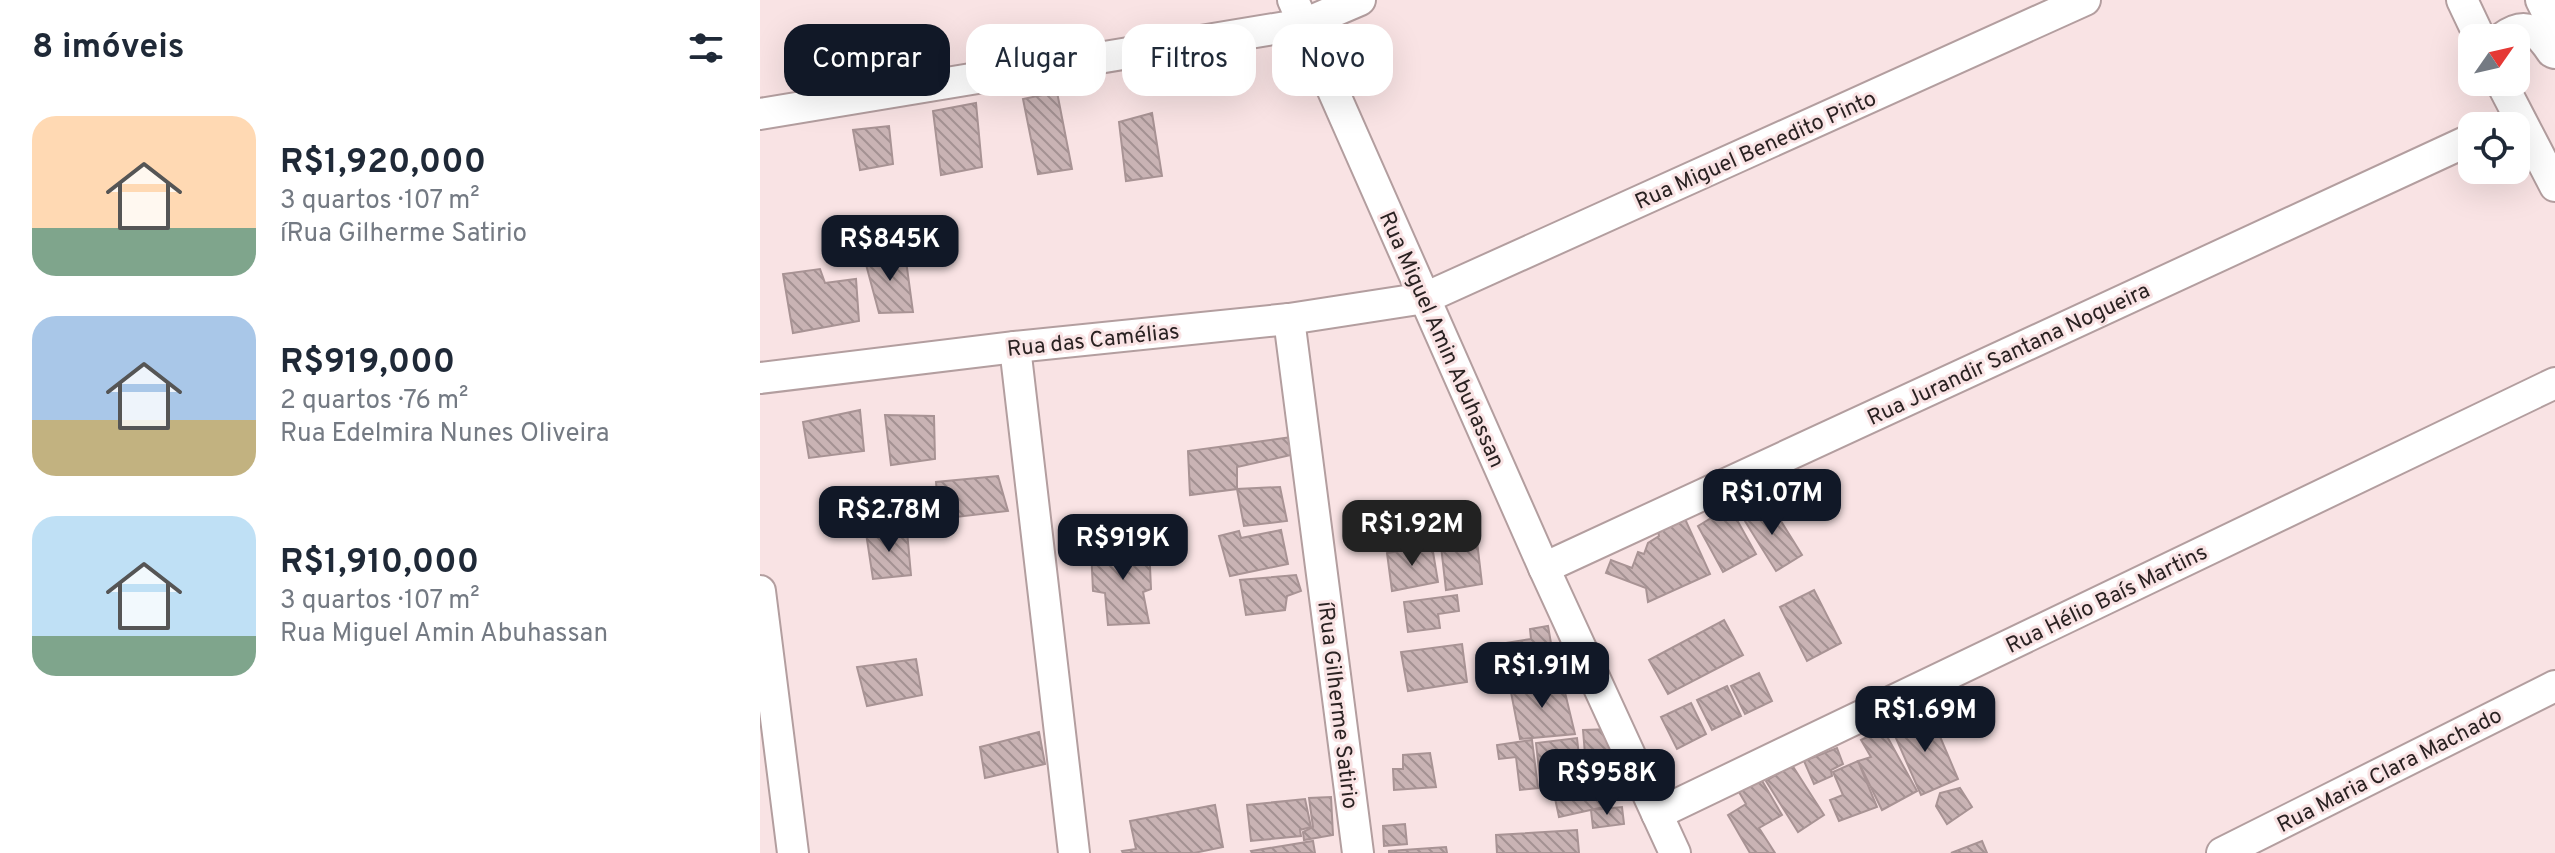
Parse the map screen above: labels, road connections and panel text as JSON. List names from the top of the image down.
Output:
{
  "streets": {
    "street": [
      "Rua Miguel Benedito Pinto",
      "Rua das Camélias",
      "Rua Miguel Amin Abuhassan",
      "Rua Jurandir Santana Nogueira",
      "Rua Hélio Baís Martins",
      "íRua Gilherme Satirio",
      "Rua Maria Clara Machado"
    ]
  },
  "crossings": [
    ["Rua Miguel Benedito Pinto", "Rua das Camélias"],
    ["Rua Miguel Benedito Pinto", "Rua Miguel Amin Abuhassan"],
    ["Rua das Camélias", "Rua Miguel Amin Abuhassan"],
    ["Rua das Camélias", "íRua Gilherme Satirio"],
    ["Rua Miguel Amin Abuhassan", "Rua Jurandir Santana Nogueira"],
    ["Rua Miguel Amin Abuhassan", "Rua Hélio Baís Martins"]
  ],
  "north": "top right",
  "page": {
    "heading": "8 imóveis",
    "chip": [
      "Comprar",
      "Alugar",
      "Filtros",
      "Novo"
    ],
    "list": [
      {
        "name": "R$1,920,000",
        "note": "3 quartos · 107 m² · íRua Gilherme Satirio"
      },
      {
        "name": "R$919,000",
        "note": "2 quartos · 76 m² · Rua Edelmira Nunes Oliveira"
      },
      {
        "name": "R$1,910,000",
        "note": "3 quartos · 107 m² · Rua Miguel Amin Abuhassan"
      }
    ],
    "price": [
      "R$845K",
      "R$1.07M",
      "R$2.78M",
      "R$1.92M",
      "R$919K",
      "R$1.91M",
      "R$1.69M",
      "R$958K"
    ]
  }
}
